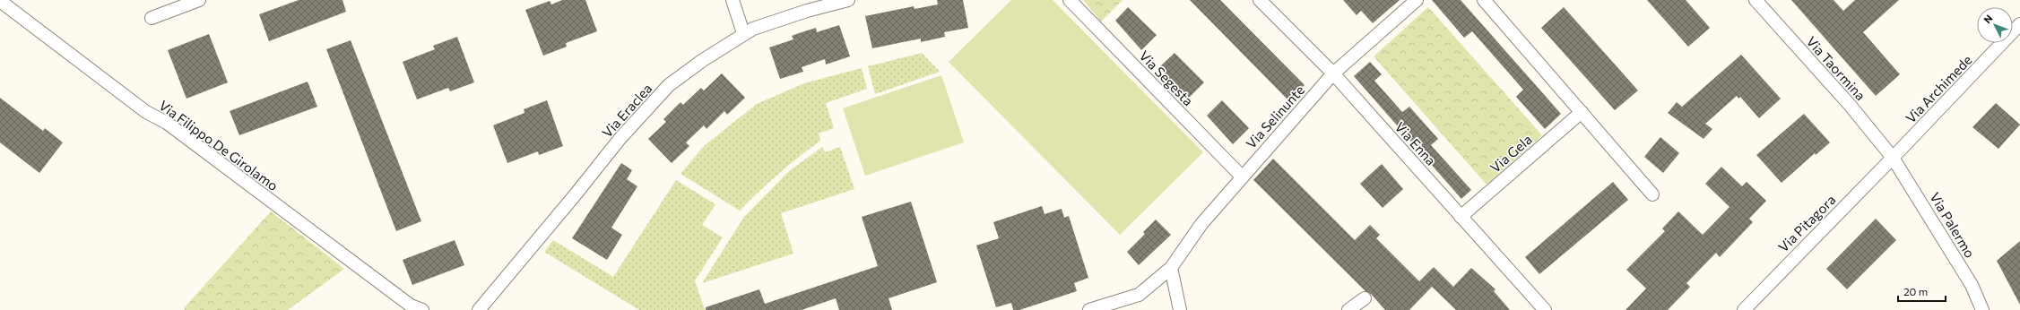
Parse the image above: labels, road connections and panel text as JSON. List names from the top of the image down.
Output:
{
  "streets": {
    "street": [
      "Via Taormina",
      "Via Segesta",
      "Via Archimede",
      "Via Eraclea",
      "Via Selinunte",
      "Via Enna",
      "Via Filippo De Girolamo",
      "Via Gela",
      "Via Pitagora",
      "Via Palermo"
    ]
  },
  "crossings": [
    ["Via Taormina", "Via Archimede"],
    ["Via Taormina", "Via Pitagora"],
    ["Via Taormina", "Via Palermo"],
    ["Via Segesta", "Via Selinunte"],
    ["Via Archimede", "Via Pitagora"],
    ["Via Archimede", "Via Palermo"],
    ["Via Selinunte", "Via Enna"],
    ["Via Enna", "Via Gela"],
    ["Via Pitagora", "Via Palermo"]
  ],
  "scale_bar": "20 m",
  "north": "top left"
}
